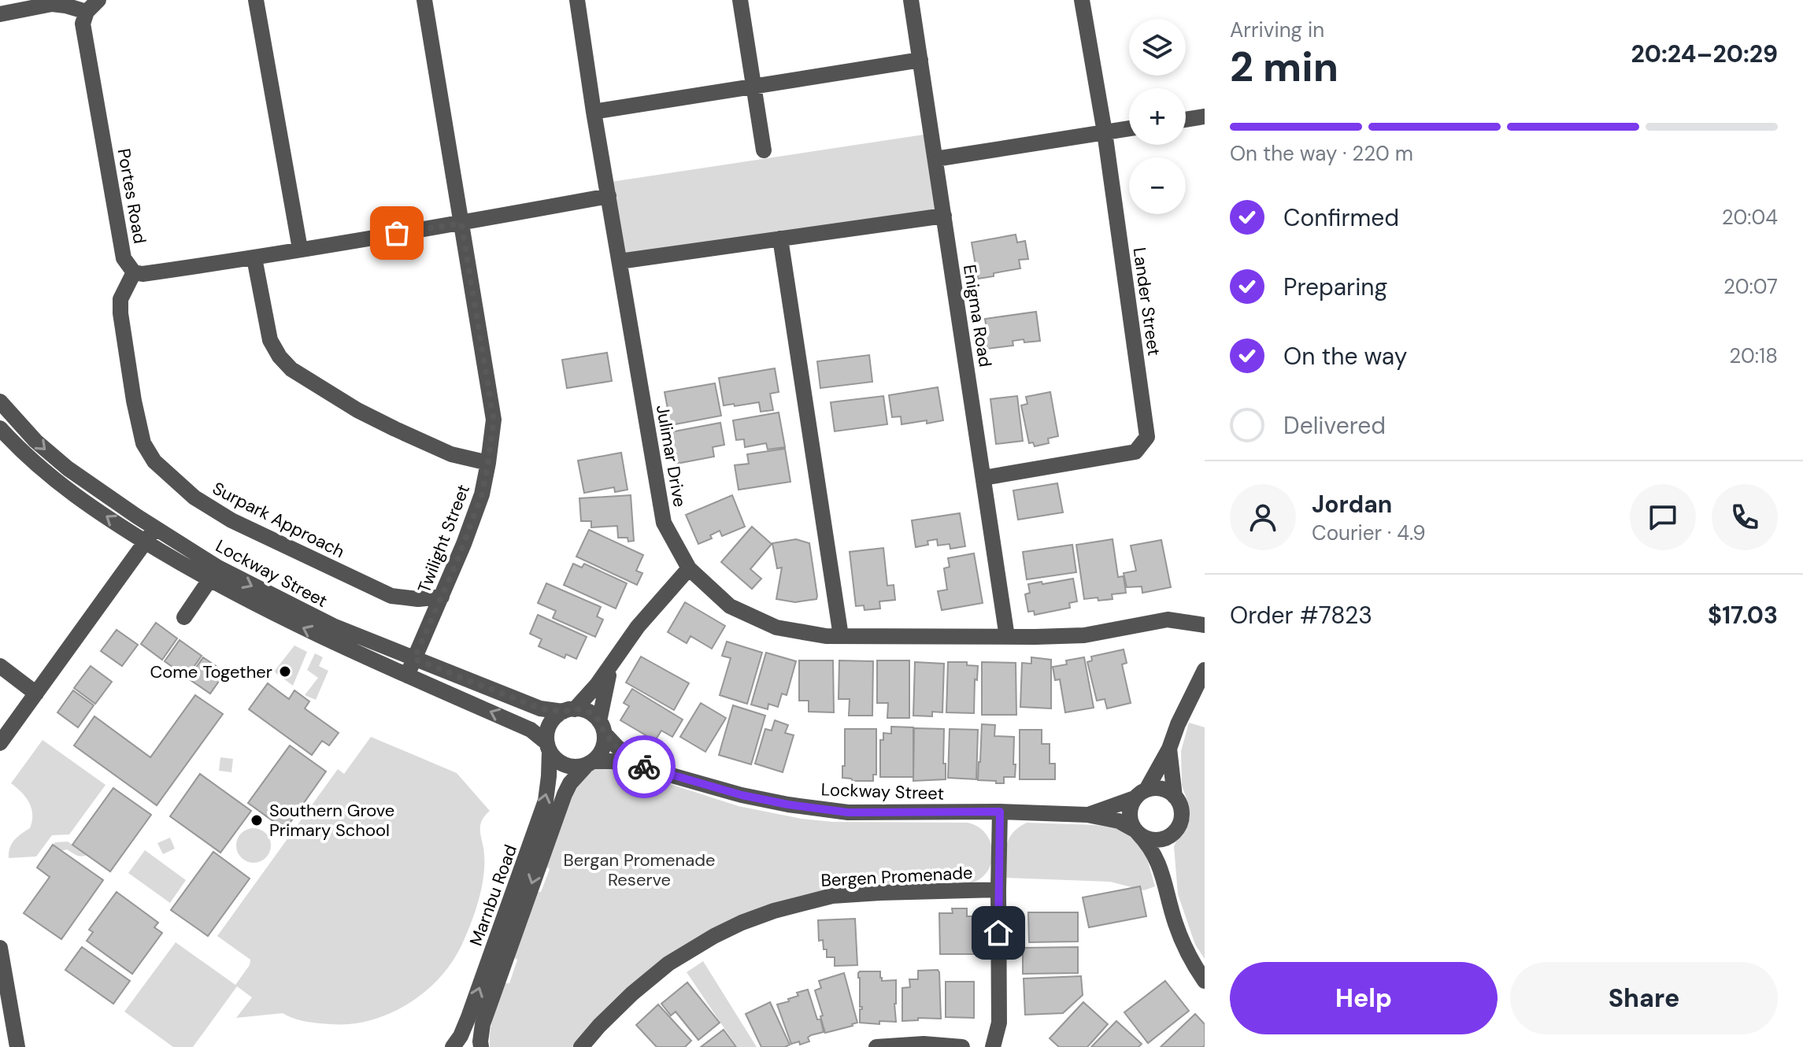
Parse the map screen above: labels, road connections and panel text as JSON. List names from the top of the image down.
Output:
{
  "streets": {
    "street": [
      "Portes Road",
      "Lander Street",
      "Enigma Road",
      "Julimar Drive",
      "Surpark Approach",
      "Twilight Street",
      "Lockway Street",
      "Bergen Promenade",
      "Marnbu Road"
    ]
  },
  "crossings": [
    ["Portes Road", "Surpark Approach"],
    ["Lander Street", "Enigma Road"],
    ["Enigma Road", "Julimar Drive"],
    ["Surpark Approach", "Twilight Street"],
    ["Twilight Street", "Lockway Street"],
    ["Lockway Street", "Marnbu Road"]
  ],
  "parks": ["Bergan Promenade Reserve"],
  "places": ["Come Together", "Southern Grove Primary School"],
  "page": {
    "heading": ["2 min", "Arriving in", "20:24–20:29"],
    "panel": [
      "Jordan",
      "Courier · 4.9",
      "Order #7823",
      "$17.03"
    ],
    "map_buttons": ["+", "−"],
    "bar": "On the way · 220 m",
    "list": [
      ["Confirmed", "20:04"],
      ["Preparing", "20:07"],
      ["On the way", "20:18"],
      "Delivered"
    ],
    "buttons": ["Help", "Share"]
  }
}
